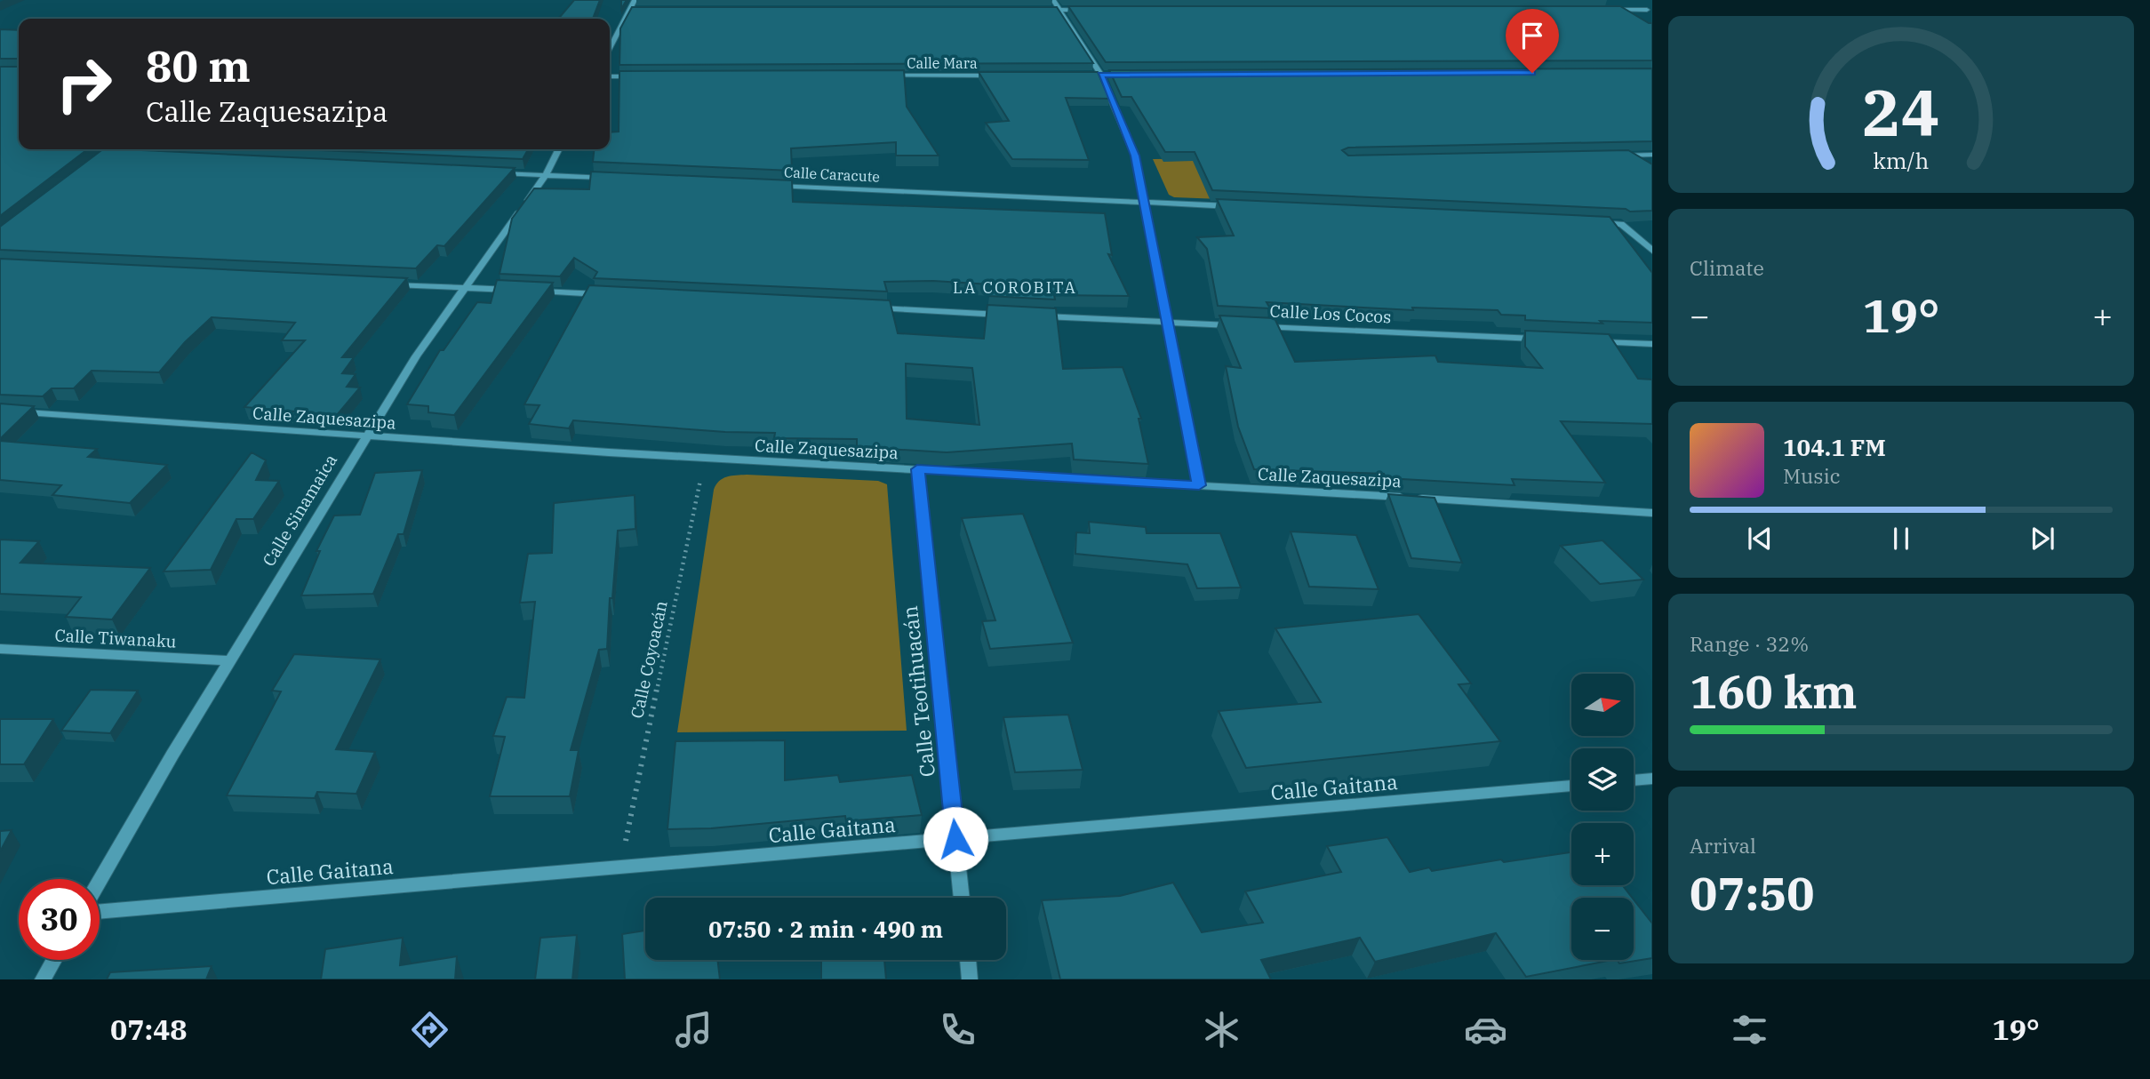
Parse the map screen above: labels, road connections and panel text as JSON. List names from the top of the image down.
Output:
{
  "streets": {
    "street": [
      "Calle Mara",
      "Calle Caracute",
      "Calle Los Cocos",
      "Calle Zaquesazipa",
      "Calle Sinamaica",
      "Calle Tiwanaku",
      "Calle Teotihuacán",
      "Calle Gaitana"
    ],
    "path": ["Calle Coyoacán"]
  },
  "crossings": [
    ["Calle Zaquesazipa", "Calle Sinamaica"],
    ["Calle Zaquesazipa", "Calle Coyoacán"],
    ["Calle Zaquesazipa", "Calle Teotihuacán"],
    ["Calle Sinamaica", "Calle Tiwanaku"],
    ["Calle Coyoacán", "Calle Gaitana"],
    ["Calle Teotihuacán", "Calle Gaitana"]
  ],
  "districts": ["LA COROBITA"],
  "north": "right",
  "page": {
    "turn": ["80 m", "Calle Zaquesazipa"],
    "tile": [
      "Climate",
      ["Range · 32%", "160 km"],
      ["Arrival", "07:50"]
    ],
    "heat": ["−", "19°", "+"],
    "song": ["104.1 FM", "Music"],
    "map_buttons": ["+", "−"],
    "limit": "30",
    "trip": "07:50 · 2 min · 490 m",
    "tabs": ["07:48", "19°"],
    "gauge": ["24", "km/h"]
  }
}
